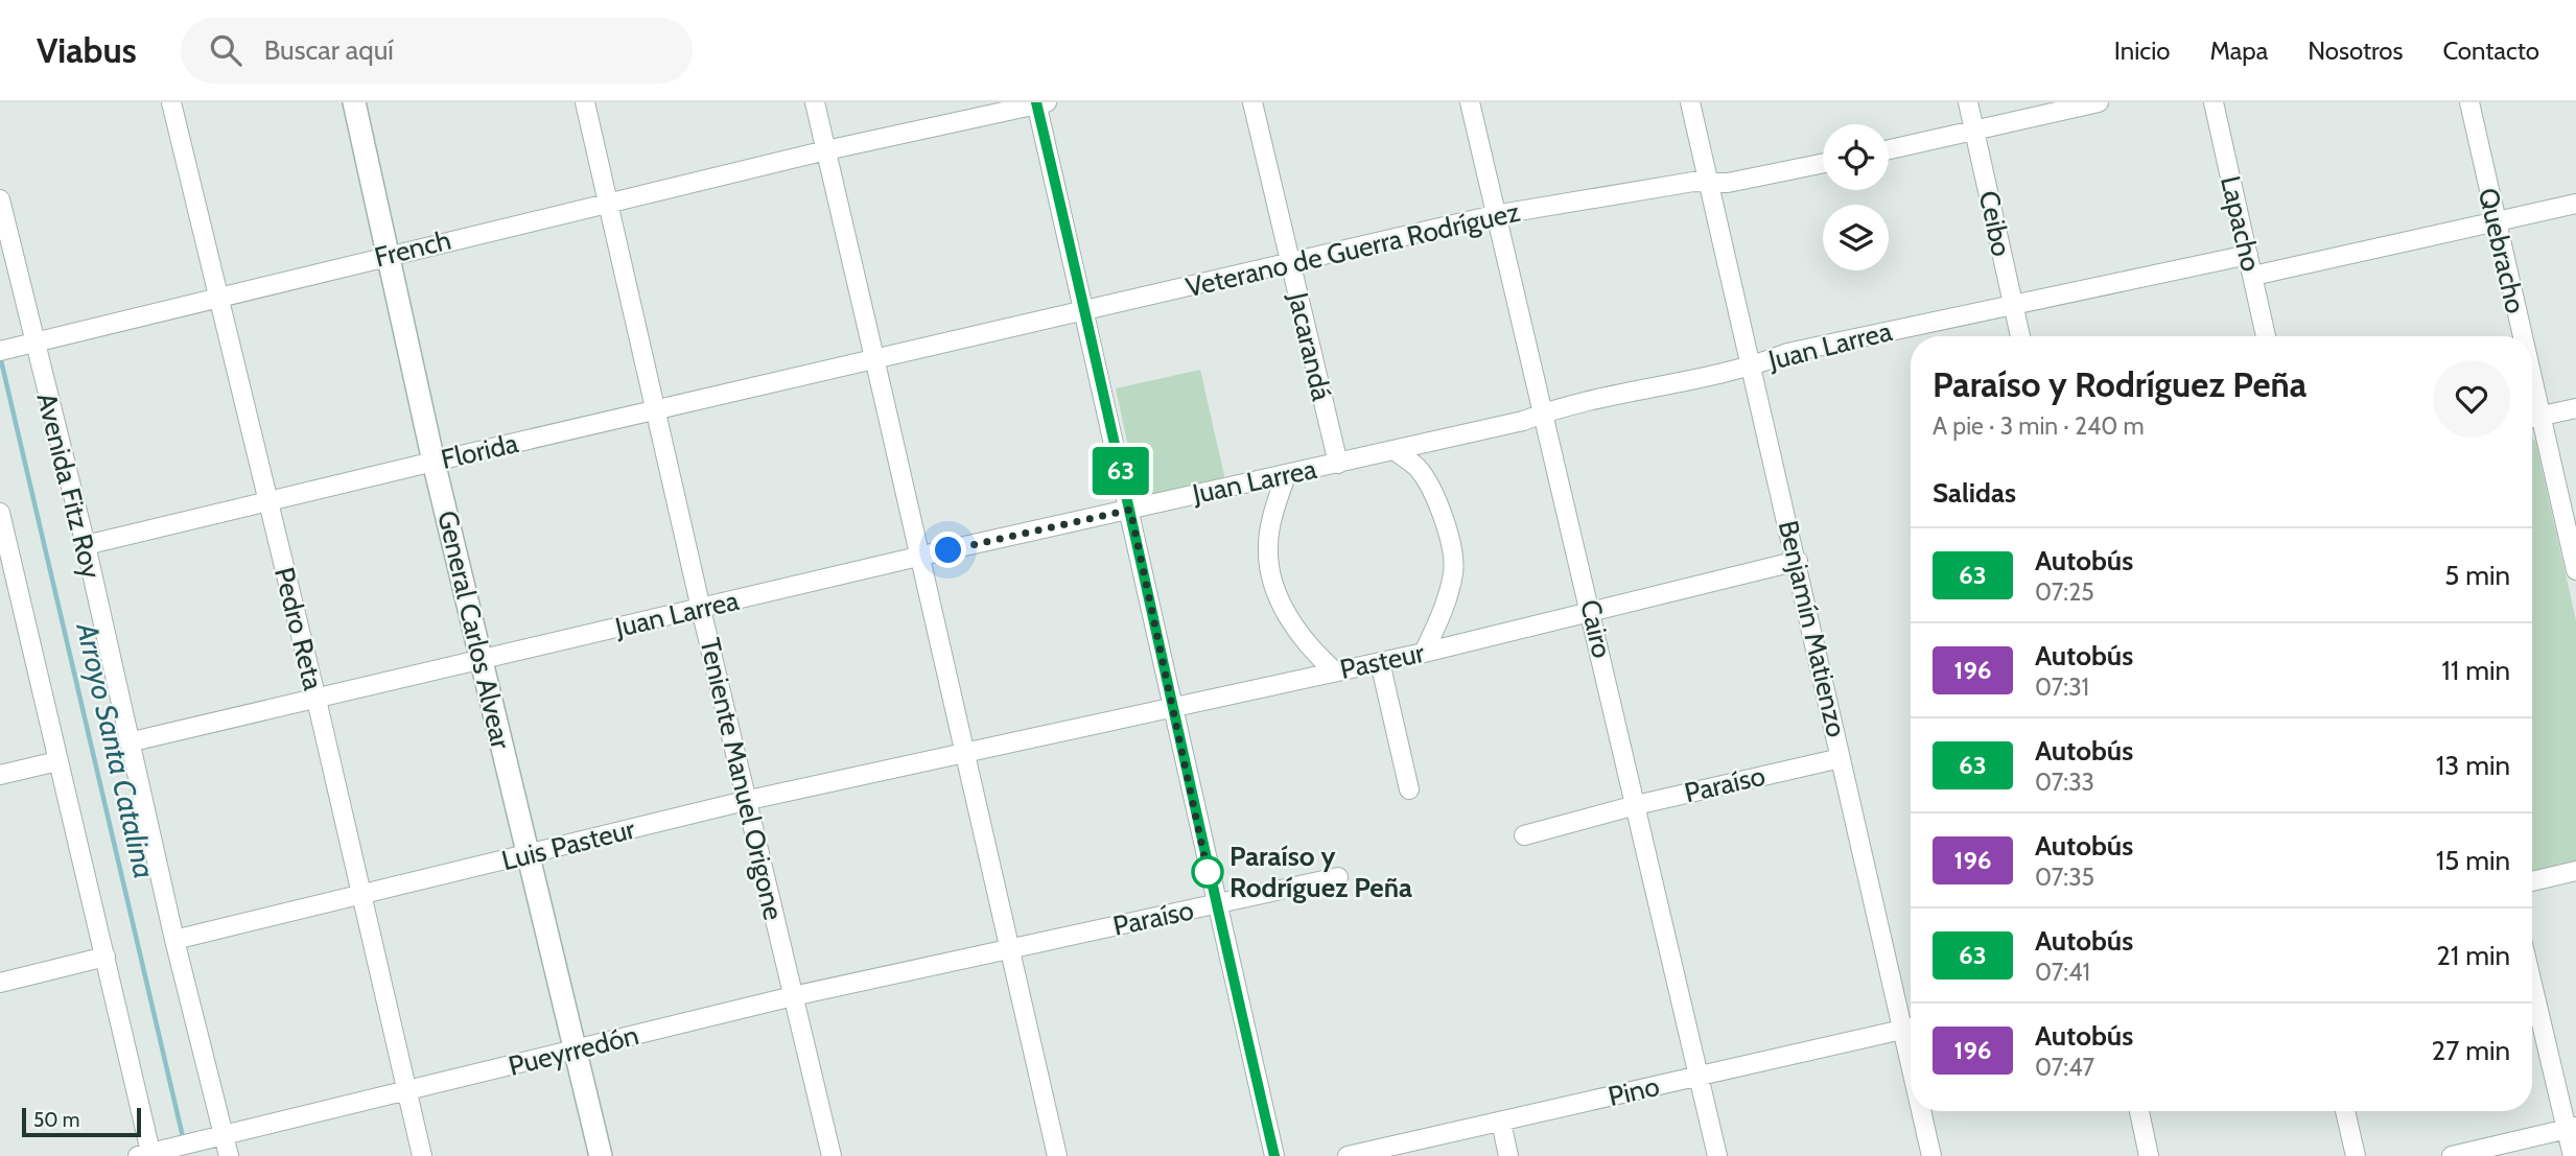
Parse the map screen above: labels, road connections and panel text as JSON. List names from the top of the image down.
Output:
{
  "streets": {
    "street": [
      "Ceibo",
      "Lapacho",
      "French",
      "Veterano de Guerra Rodríguez",
      "Quebracho",
      "Juan Larrea",
      "Jacarandá",
      "Florida",
      "Avenida Fitz Roy",
      "Pedro Reta",
      "Cairo",
      "Benjamín Matienzo",
      "General Carlos Alvear",
      "Pasteur",
      "Teniente Manuel Origone",
      "Paraíso",
      "Luis Pasteur",
      "Pueyrredón",
      "Pino"
    ]
  },
  "crossings": [
    ["Ceibo", "Juan Larrea"],
    ["Lapacho", "Juan Larrea"],
    ["French", "Avenida Fitz Roy"],
    ["French", "Pedro Reta"],
    ["French", "General Carlos Alvear"],
    ["French", "Teniente Manuel Origone"],
    ["Veterano de Guerra Rodríguez", "Jacarandá"],
    ["Veterano de Guerra Rodríguez", "Florida"],
    ["Veterano de Guerra Rodríguez", "Cairo"],
    ["Veterano de Guerra Rodríguez", "Benjamín Matienzo"],
    ["Juan Larrea", "Jacarandá"],
    ["Juan Larrea", "Avenida Fitz Roy"],
    ["Juan Larrea", "Pedro Reta"],
    ["Juan Larrea", "Cairo"],
    ["Juan Larrea", "Benjamín Matienzo"],
    ["Juan Larrea", "General Carlos Alvear"],
    ["Juan Larrea", "Pasteur"],
    ["Juan Larrea", "Teniente Manuel Origone"],
    ["Jacarandá", "Pasteur"],
    ["Florida", "Avenida Fitz Roy"],
    ["Florida", "Pedro Reta"],
    ["Florida", "General Carlos Alvear"],
    ["Florida", "Teniente Manuel Origone"],
    ["Avenida Fitz Roy", "Luis Pasteur"],
    ["Avenida Fitz Roy", "Pueyrredón"],
    ["Pedro Reta", "Luis Pasteur"],
    ["Pedro Reta", "Pueyrredón"],
    ["Cairo", "Pasteur"],
    ["Cairo", "Paraíso"],
    ["Cairo", "Pino"],
    ["Benjamín Matienzo", "Pasteur"],
    ["Benjamín Matienzo", "Paraíso"],
    ["General Carlos Alvear", "Luis Pasteur"],
    ["General Carlos Alvear", "Pueyrredón"],
    ["Pasteur", "Luis Pasteur"],
    ["Teniente Manuel Origone", "Luis Pasteur"],
    ["Teniente Manuel Origone", "Pueyrredón"],
    ["Paraíso", "Pueyrredón"]
  ],
  "water": ["Arroyo Santa Catalina"],
  "places": ["Paraíso y Rodríguez Peña"],
  "lines": ["bus line 63"],
  "scale_bar": "50 m",
  "page": {
    "header": "Viabus",
    "search": "Buscar aquí",
    "nav": [
      "Inicio",
      "Mapa",
      "Nosotros",
      "Contacto"
    ],
    "on_map": "63",
    "heading": [
      ["Paraíso y Rodríguez Peña", "A pie · 3 min · 240 m"],
      "Salidas"
    ],
    "list": [
      {
        "mark": "63",
        "name": "Autobús",
        "note": "07:25",
        "value": "5 min"
      },
      {
        "mark": "196",
        "name": "Autobús",
        "note": "07:31",
        "value": "11 min"
      },
      {
        "mark": "63",
        "name": "Autobús",
        "note": "07:33",
        "value": "13 min"
      },
      {
        "mark": "196",
        "name": "Autobús",
        "note": "07:35",
        "value": "15 min"
      },
      {
        "mark": "63",
        "name": "Autobús",
        "note": "07:41",
        "value": "21 min"
      },
      {
        "mark": "196",
        "name": "Autobús",
        "note": "07:47",
        "value": "27 min"
      }
    ],
    "scale": "50 m"
  }
}
